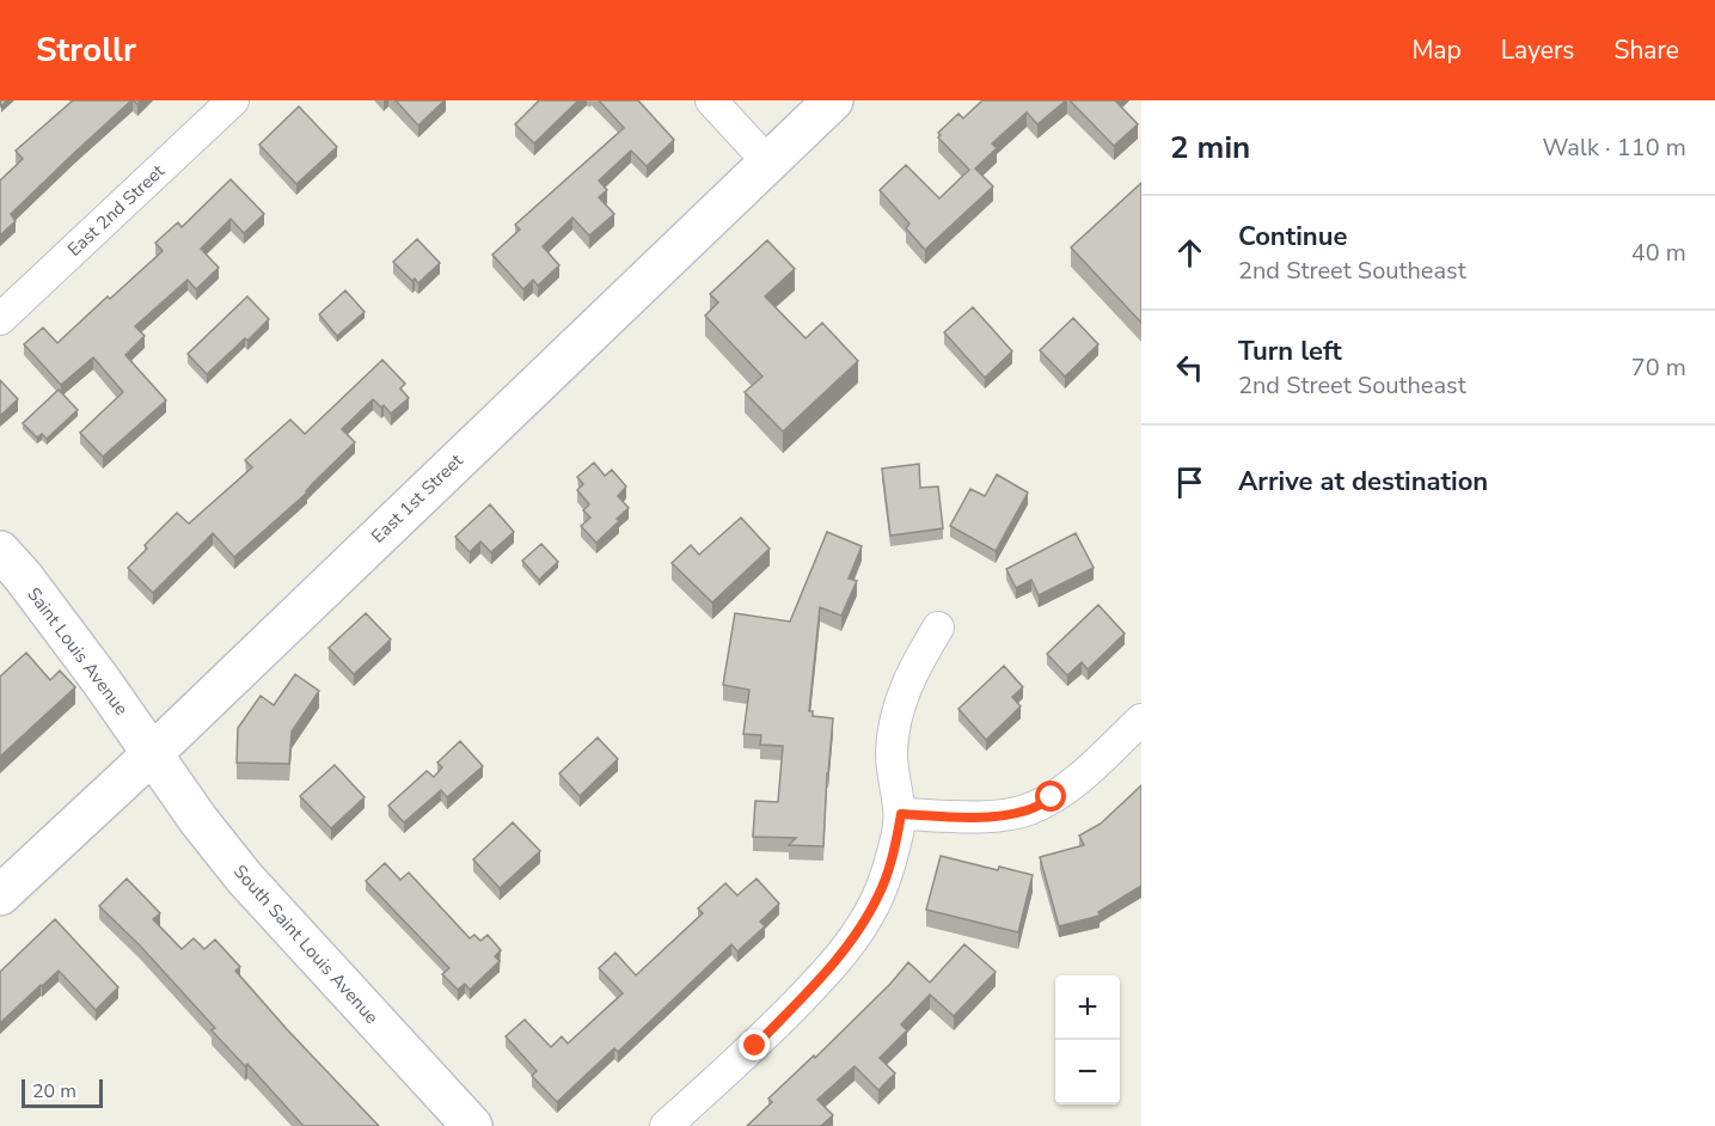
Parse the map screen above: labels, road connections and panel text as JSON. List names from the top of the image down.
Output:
{
  "streets": {
    "main road": ["East 1st Street", "Saint Louis Avenue", "South Saint Louis Avenue"],
    "street": ["East 2nd Street"]
  },
  "crossings": [
    ["East 1st Street", "Saint Louis Avenue"],
    ["East 1st Street", "South Saint Louis Avenue"],
    ["Saint Louis Avenue", "South Saint Louis Avenue"]
  ],
  "scale_bar": "20 m",
  "page": {
    "header": "Strollr",
    "nav": ["Map", "Layers", "Share"],
    "heading": ["2 min", "Walk · 110 m"],
    "list": [
      ["Continue", "2nd Street Southeast", "40 m"],
      ["Turn left", "2nd Street Southeast", "70 m"],
      "Arrive at destination"
    ],
    "map_buttons": ["+", "−"],
    "scale": "20 m"
  }
}
